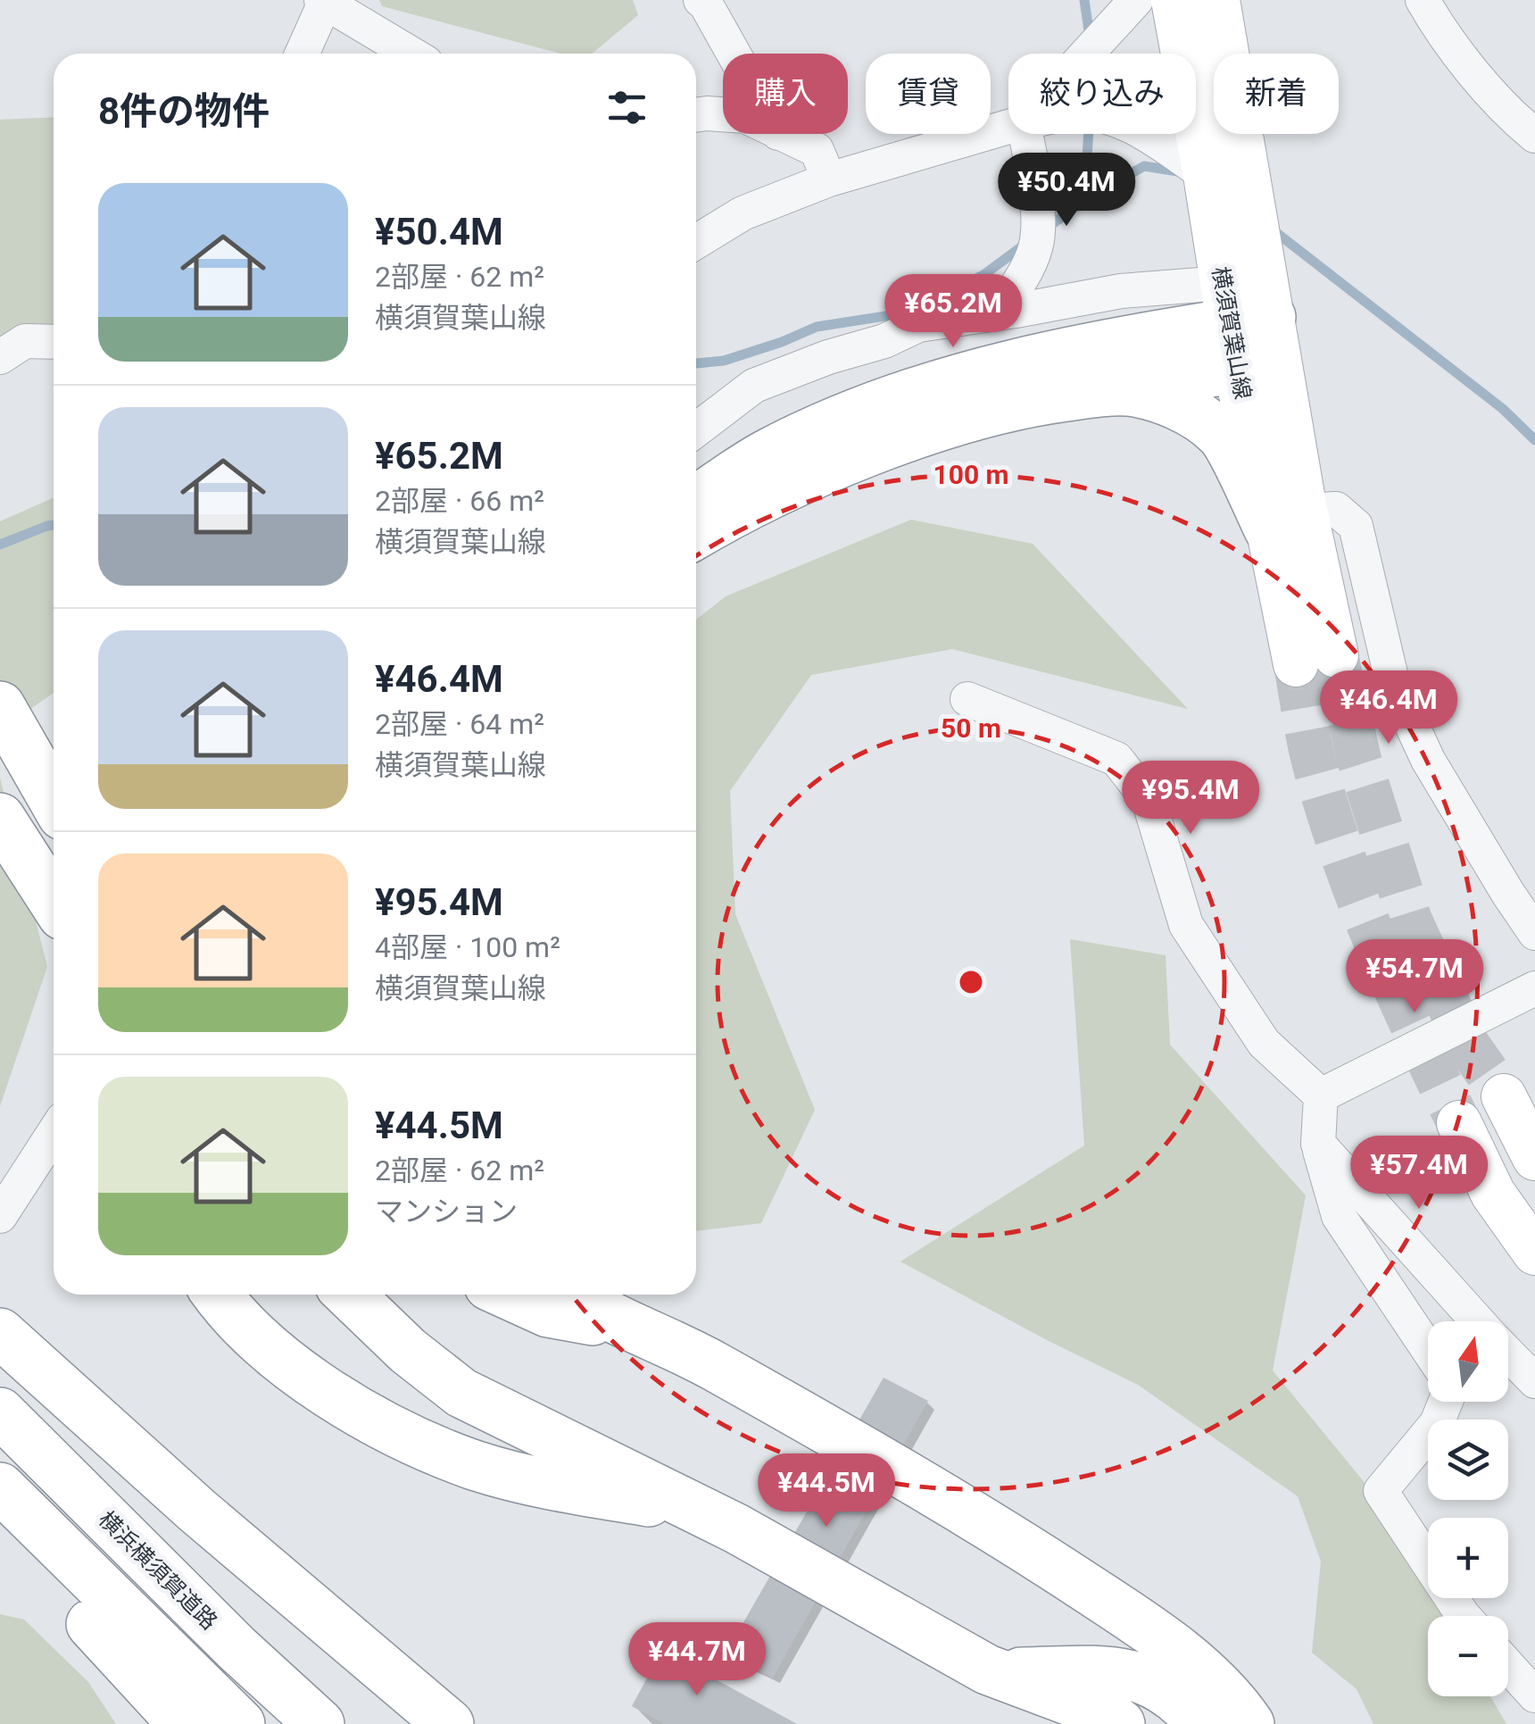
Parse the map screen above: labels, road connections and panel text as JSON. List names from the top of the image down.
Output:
{
  "streets": {
    "highway": ["横浜横須賀道路"],
    "main road": ["横須賀葉山線"]
  },
  "north": "top",
  "page": {
    "chip": [
      "購入",
      "賃貸",
      "絞り込み",
      "新着"
    ],
    "heading": "8件の物件",
    "price": [
      "¥50.4M",
      "¥65.2M",
      "¥46.4M",
      "¥95.4M",
      "¥54.7M",
      "¥57.4M",
      "¥44.5M",
      "¥44.7M"
    ],
    "list": [
      {
        "name": "¥50.4M",
        "note": "2部屋 · 62 m² · 横須賀葉山線"
      },
      {
        "name": "¥65.2M",
        "note": "2部屋 · 66 m² · 横須賀葉山線"
      },
      {
        "name": "¥46.4M",
        "note": "2部屋 · 64 m² · 横須賀葉山線"
      },
      {
        "name": "¥95.4M",
        "note": "4部屋 · 100 m² · 横須賀葉山線"
      },
      {
        "name": "¥44.5M",
        "note": "2部屋 · 62 m² · マンション"
      }
    ],
    "map_buttons": ["+", "−"]
  },
  "rings": ["100 m", "50 m"]
}
